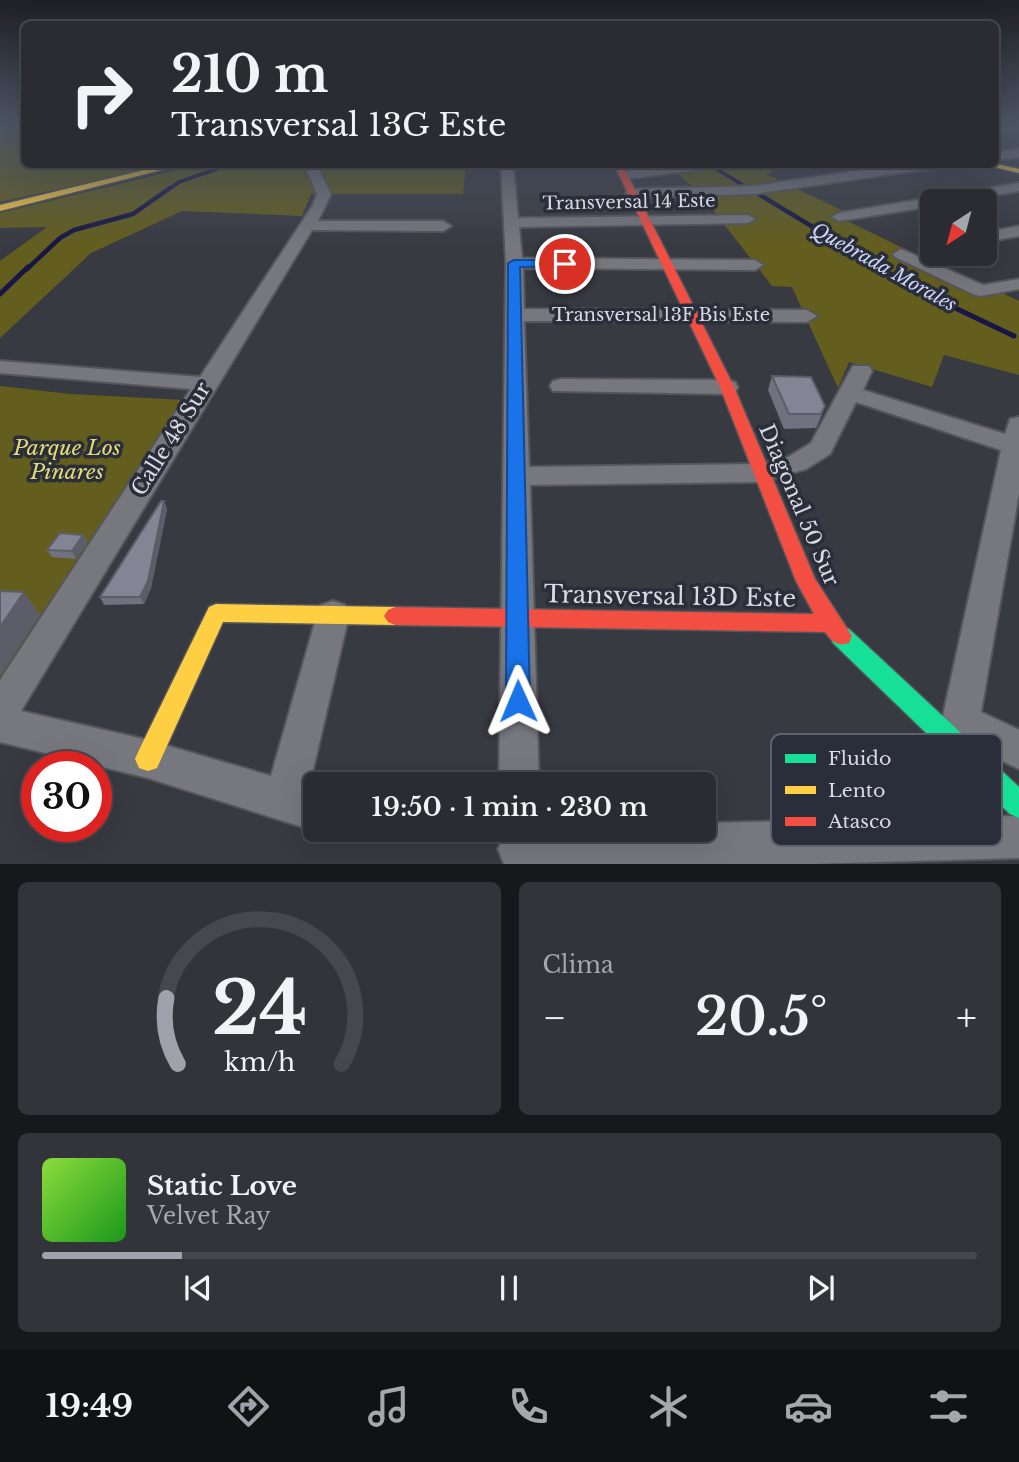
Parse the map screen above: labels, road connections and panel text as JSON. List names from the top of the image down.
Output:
{
  "streets": {
    "street": [
      "Transversal 14 Este",
      "Transversal 13F Bis Este",
      "Calle 48 Sur",
      "Diagonal 50 Sur",
      "Transversal 13D Este"
    ]
  },
  "crossings": [
    ["Transversal 14 Este", "Diagonal 50 Sur"],
    ["Transversal 13F Bis Este", "Diagonal 50 Sur"],
    ["Diagonal 50 Sur", "Transversal 13D Este"]
  ],
  "water": ["Quebrada Morales"],
  "parks": ["Parque Los Pinares"],
  "legend": ["Fluido", "Lento", "Atasco"],
  "north": "bottom left",
  "page": {
    "turn": ["210 m", "Transversal 13G Este"],
    "limit": "30",
    "trip": "19:50 · 1 min · 230 m",
    "tile": "Clima",
    "heat": ["−", "20.5°", "+"],
    "song": ["Static Love", "Velvet Ray"],
    "tabs": "19:49",
    "gauge": ["24", "km/h"]
  }
}
